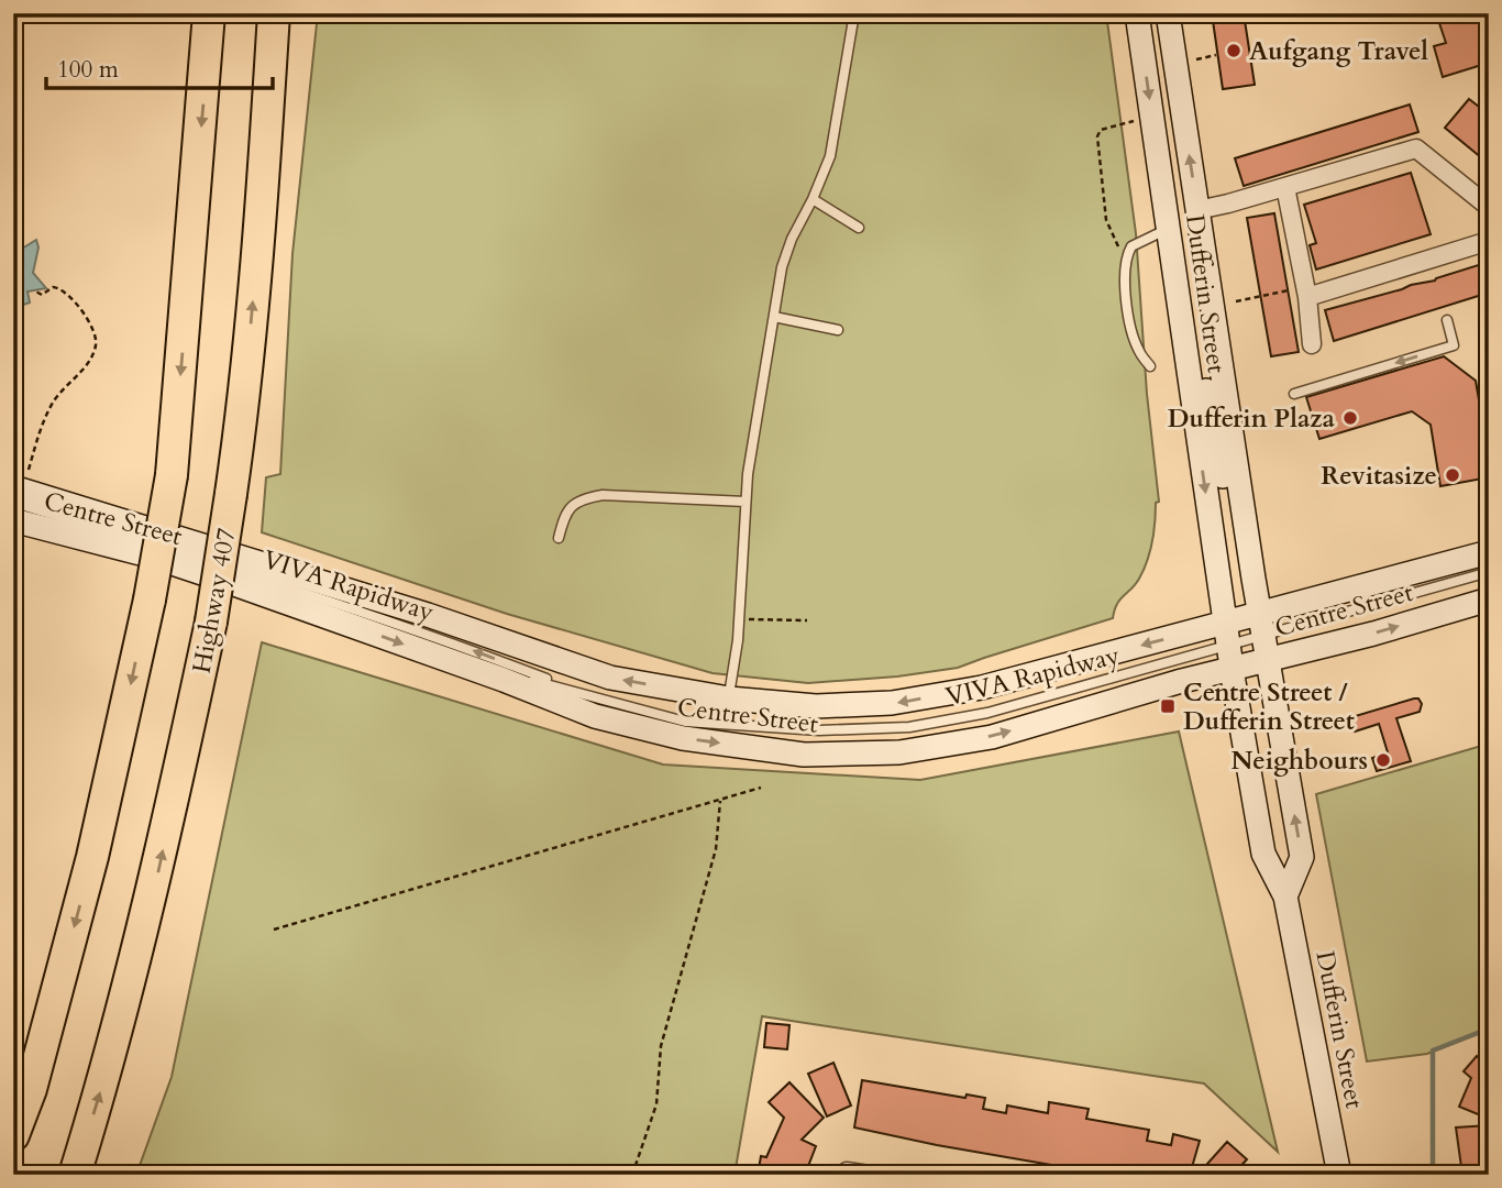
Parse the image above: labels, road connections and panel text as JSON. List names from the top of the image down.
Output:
{
  "streets": {
    "highway": ["Highway 407"],
    "main road": ["Dufferin Street", "Centre Street"],
    "lane": ["VIVA Rapidway"]
  },
  "crossings": [
    ["Dufferin Street", "Centre Street"],
    ["Dufferin Street", "VIVA Rapidway"],
    ["Centre Street", "VIVA Rapidway"]
  ],
  "one_way": ["VIVA Rapidway"],
  "places": {
    "other": [
      "Aufgang Travel",
      "Dufferin Plaza",
      "Revitasize",
      "Neighbours"
    ],
    "transit": ["Centre Street / Dufferin Street"]
  },
  "scale_bar": "100 m"
}
